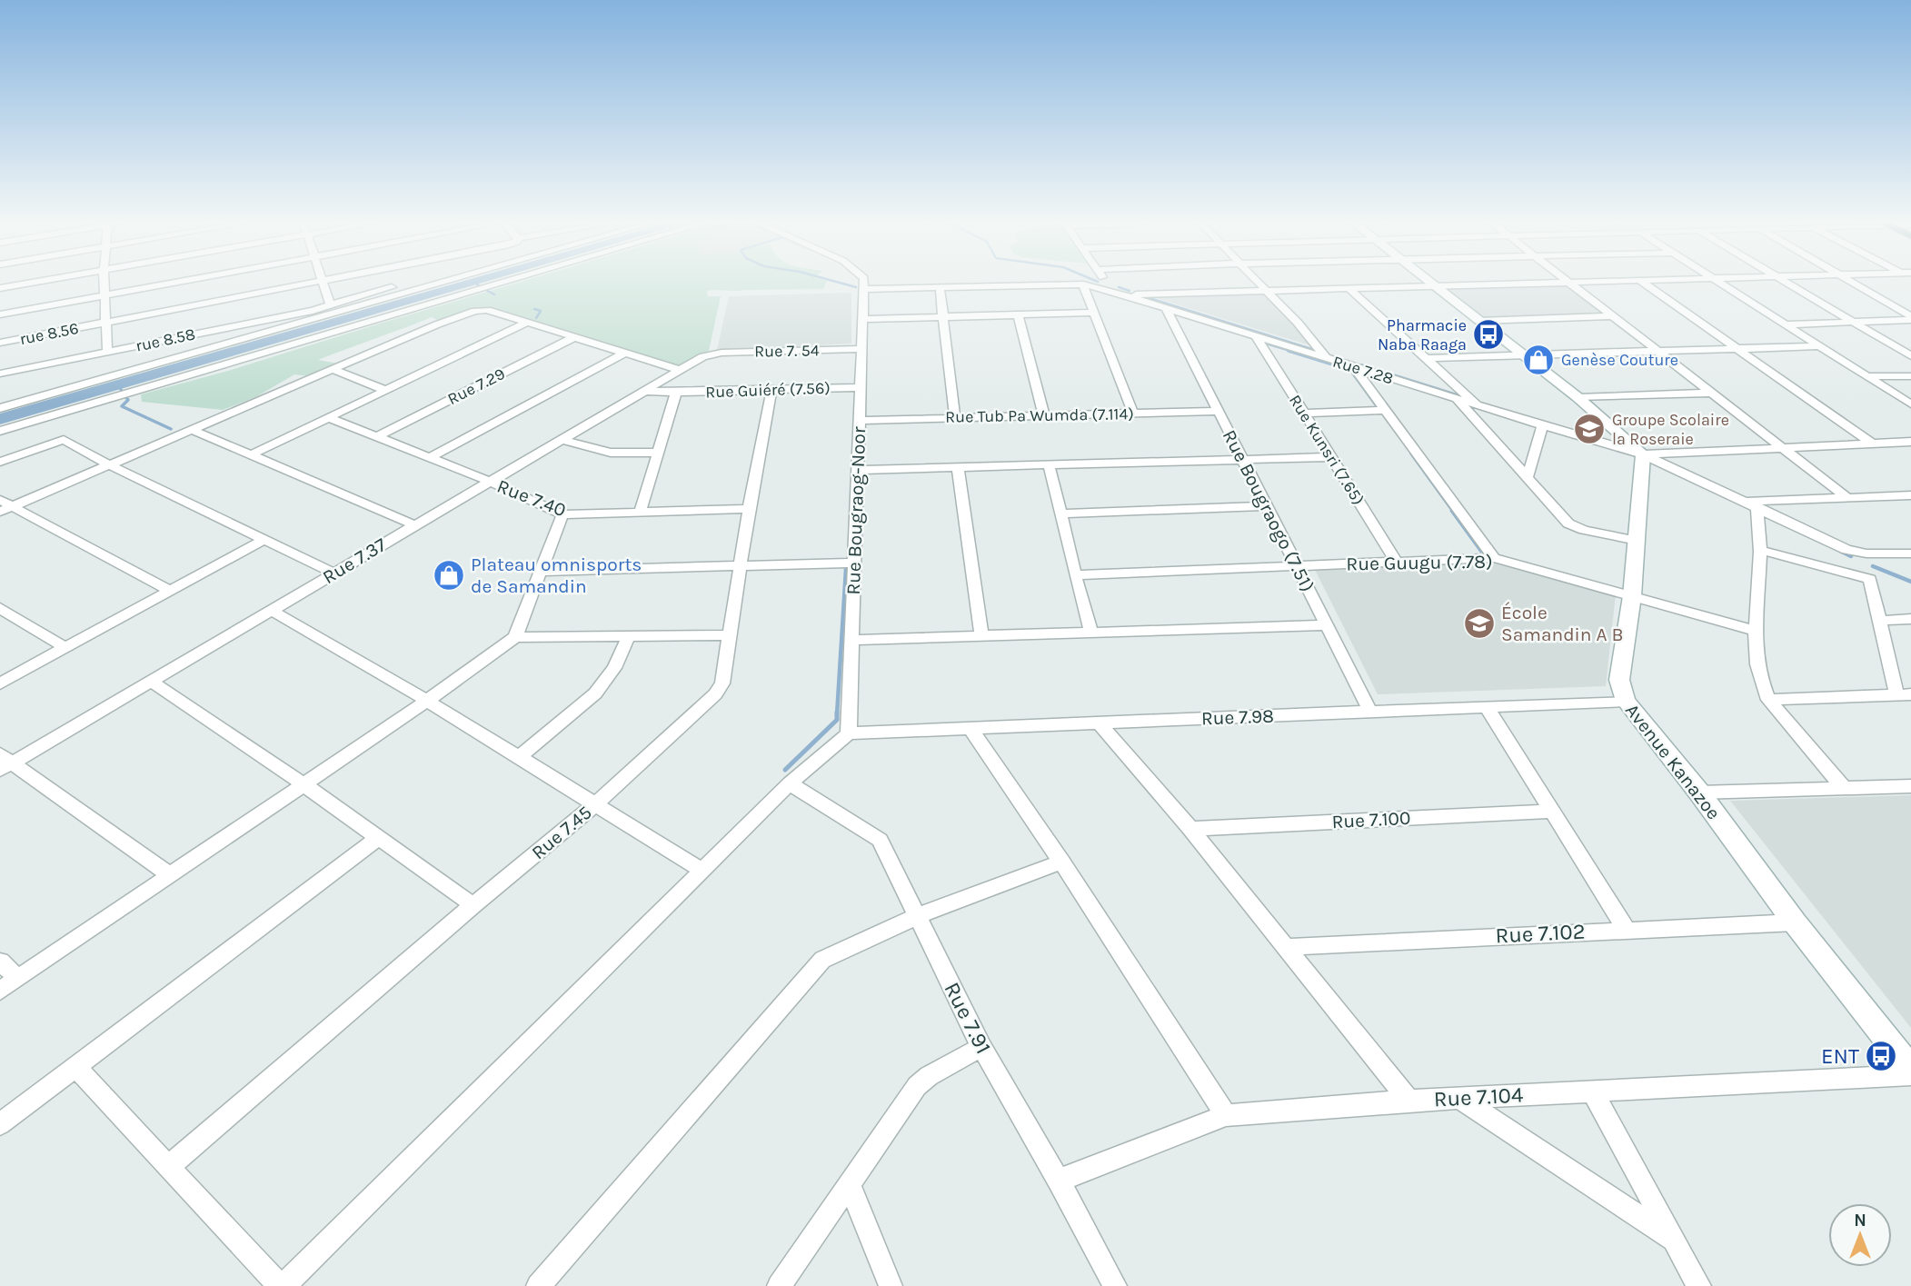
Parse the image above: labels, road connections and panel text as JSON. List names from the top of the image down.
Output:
{
  "streets": {
    "street": [
      "rue 8.56",
      "rue 8.58",
      "Rue 7. 54",
      "Rue 7.28",
      "Rue 7.29",
      "Rue Guiéré (7.56)",
      "Rue Tub Pa Wumda (7.114)",
      "Rue Kunsri (7.65)",
      "Rue 7.40",
      "Rue Bougraog-Noor",
      "Rue Bougraogo (7.51)",
      "Rue 7.37",
      "Rue Guugu (7.78)",
      "Rue 7.98",
      "Avenue Kanazoe",
      "Rue 7.100",
      "Rue 7.45",
      "Rue 7.102",
      "Rue 7.91",
      "Rue 7.104"
    ]
  },
  "crossings": [
    ["Rue 7. 54", "Rue Bougraog-Noor"],
    ["Rue 7. 54", "Rue 7.37"],
    ["Rue 7.28", "Rue Kunsri (7.65)"],
    ["Rue 7.28", "Rue Bougraog-Noor"],
    ["Rue 7.28", "Rue Bougraogo (7.51)"],
    ["Rue 7.28", "Avenue Kanazoe"],
    ["Rue 7.29", "Rue 7.40"],
    ["Rue Guiéré (7.56)", "Rue Bougraog-Noor"],
    ["Rue Guiéré (7.56)", "Rue 7.37"],
    ["Rue Guiéré (7.56)", "Rue 7.45"],
    ["Rue Tub Pa Wumda (7.114)", "Rue Bougraog-Noor"],
    ["Rue Tub Pa Wumda (7.114)", "Rue Bougraogo (7.51)"],
    ["Rue Kunsri (7.65)", "Rue Guugu (7.78)"],
    ["Rue 7.40", "Rue 7.37"],
    ["Rue 7.40", "Rue 7.45"],
    ["Rue Bougraog-Noor", "Rue 7.98"],
    ["Rue Bougraogo (7.51)", "Rue Guugu (7.78)"],
    ["Rue Bougraogo (7.51)", "Rue 7.98"],
    ["Rue Guugu (7.78)", "Avenue Kanazoe"],
    ["Rue 7.98", "Avenue Kanazoe"],
    ["Avenue Kanazoe", "Rue 7.102"],
    ["Rue 7.91", "Rue 7.104"]
  ],
  "places": {
    "bus stop": ["Pharmacie Naba Raaga", "ENT"],
    "shop": ["Genèse Couture", "Plateau omnisports de Samandin"],
    "school or university": ["Groupe Scolaire la Roseraie", "École Samandin A B"]
  },
  "north": "top"
}
